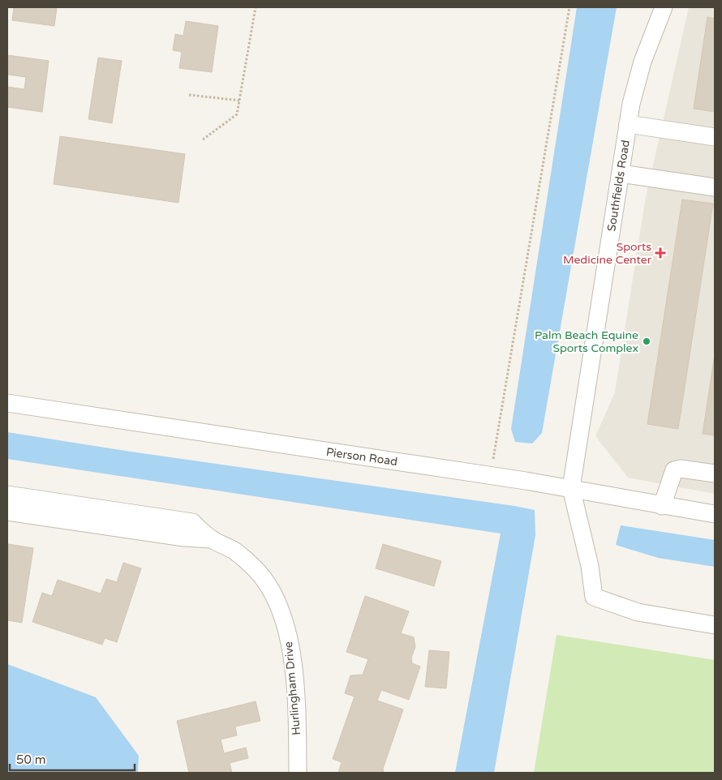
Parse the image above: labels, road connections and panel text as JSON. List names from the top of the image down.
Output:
{
  "streets": {
    "street": ["Southfields Road", "Pierson Road", "Hurlingham Drive"]
  },
  "crossings": [
    ["Southfields Road", "Pierson Road"]
  ],
  "places": {
    "health": ["Sports Medicine Center"],
    "other": ["Palm Beach Equine Sports Complex"]
  },
  "scale_bar": "50 m"
}
